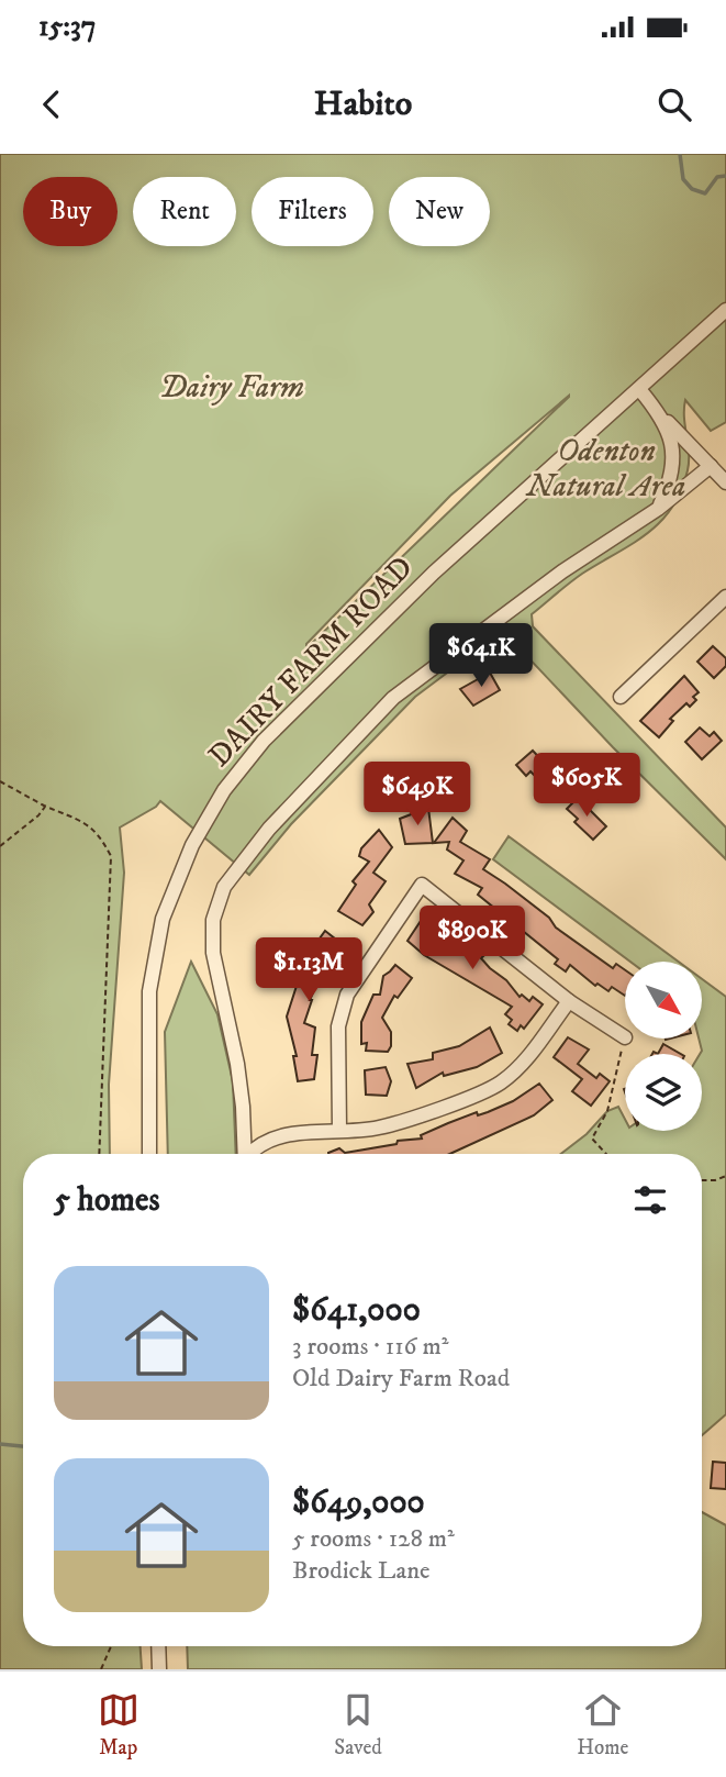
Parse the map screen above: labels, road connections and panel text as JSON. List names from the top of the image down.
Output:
{
  "streets": {
    "street": ["DAIRY FARM ROAD"]
  },
  "parks": ["Dairy Farm", "Odenton Natural Area"],
  "north": "bottom right",
  "page": {
    "status": "15:37",
    "header": "Habito",
    "chip": [
      "Buy",
      "Rent",
      "Filters",
      "New"
    ],
    "price": [
      "$641K",
      "$605K",
      "$649K",
      "$890K",
      "$1.13M"
    ],
    "heading": "5 homes",
    "list": [
      {
        "name": "$641,000",
        "note": "3 rooms · 116 m² · Old Dairy Farm Road"
      },
      {
        "name": "$649,000",
        "note": "5 rooms · 128 m² · Brodick Lane"
      }
    ],
    "tabs": ["Map", "Saved", "Home"]
  }
}
